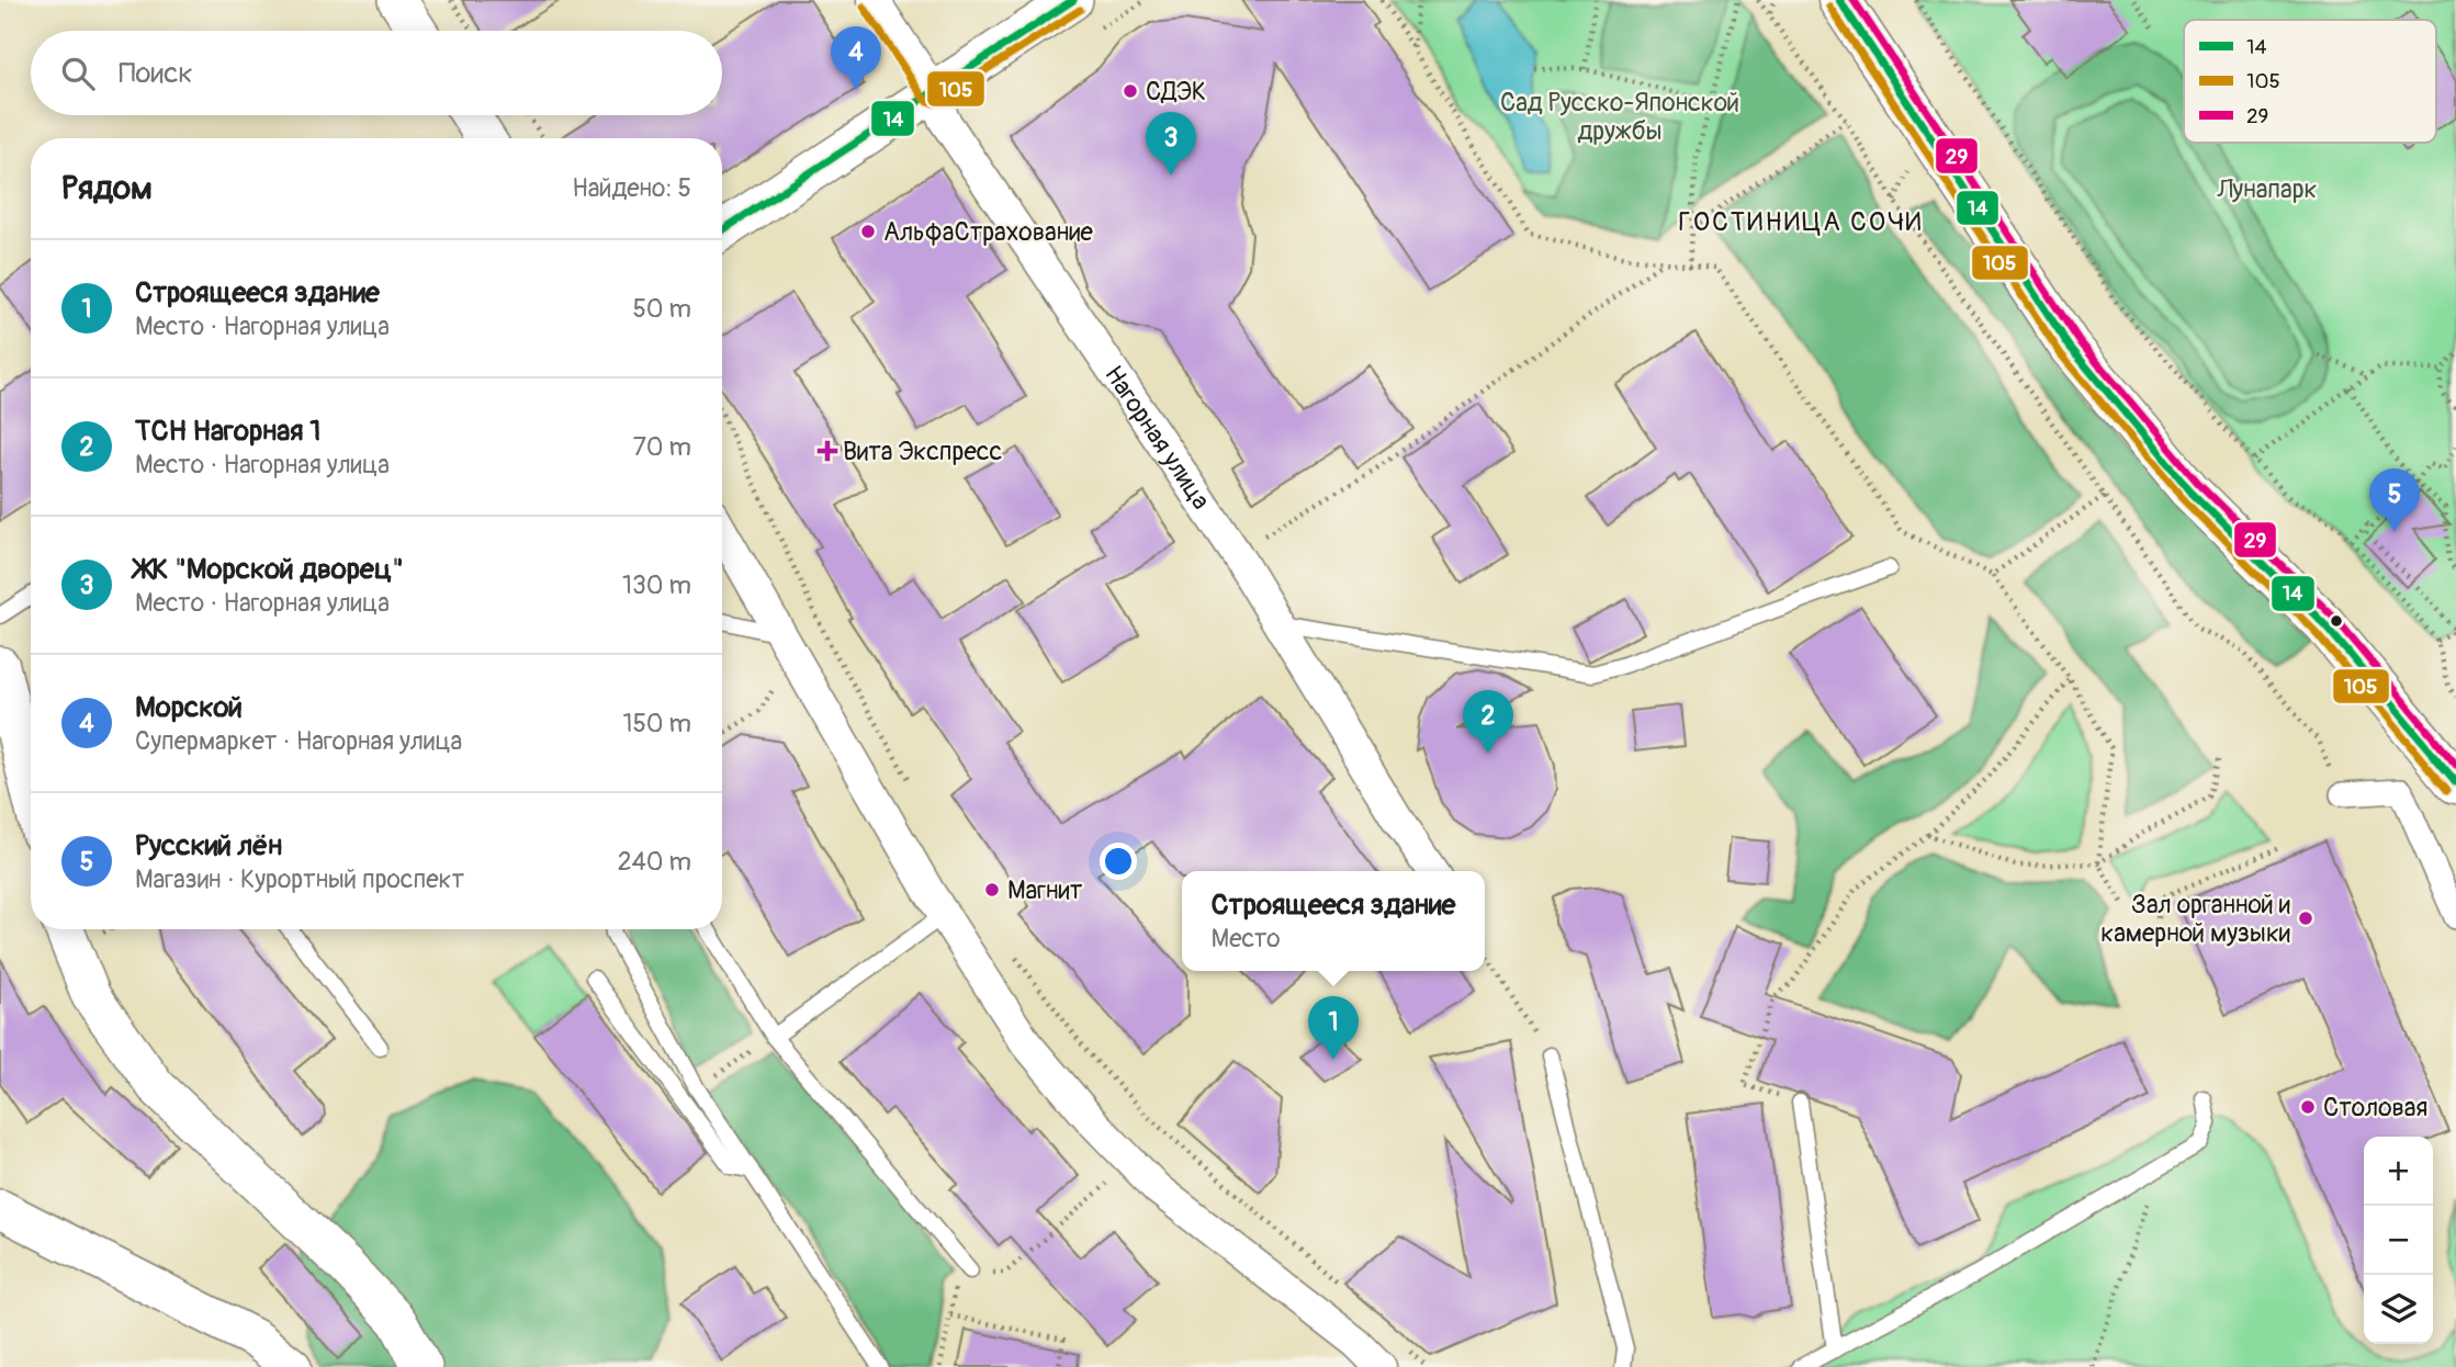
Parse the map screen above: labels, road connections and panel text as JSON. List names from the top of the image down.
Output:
{
  "streets": {
    "street": ["Нагорная улица"]
  },
  "districts": ["ГОСТИНИЦА СОЧИ"],
  "parks": ["Сад Русско-Японской дружбы", "Лунапарк"],
  "places": {
    "other": [
      "СДЭК",
      "АльфаСтрахование",
      "Магнит",
      "Зал органной и камерной музыки",
      "Столовая"
    ],
    "health": ["Вита Экспресс"]
  },
  "lines": ["transit line 14", "transit line 29", "transit line 105"],
  "legend": ["14", "105", "29"],
  "page": {
    "pins": [
      "4",
      "3",
      "5",
      "2",
      "1"
    ],
    "search": "Поиск",
    "heading": ["Рядом", "Найдено: 5"],
    "list": [
      {
        "mark": "1",
        "name": "Строящееся здание",
        "note": "Место · Нагорная улица",
        "value": "50 m"
      },
      {
        "mark": "2",
        "name": "ТСН Нагорная 1",
        "note": "Место · Нагорная улица",
        "value": "70 m"
      },
      {
        "mark": "3",
        "name": "ЖК \"Морской дворец\"",
        "note": "Место · Нагорная улица",
        "value": "130 m"
      },
      {
        "mark": "4",
        "name": "Морской",
        "note": "Супермаркет · Нагорная улица",
        "value": "150 m"
      },
      {
        "mark": "5",
        "name": "Русский лён",
        "note": "Магазин · Курортный проспект",
        "value": "240 m"
      }
    ],
    "popup": ["Строящееся здание", "Место"],
    "map_buttons": ["+", "−"]
  }
}
